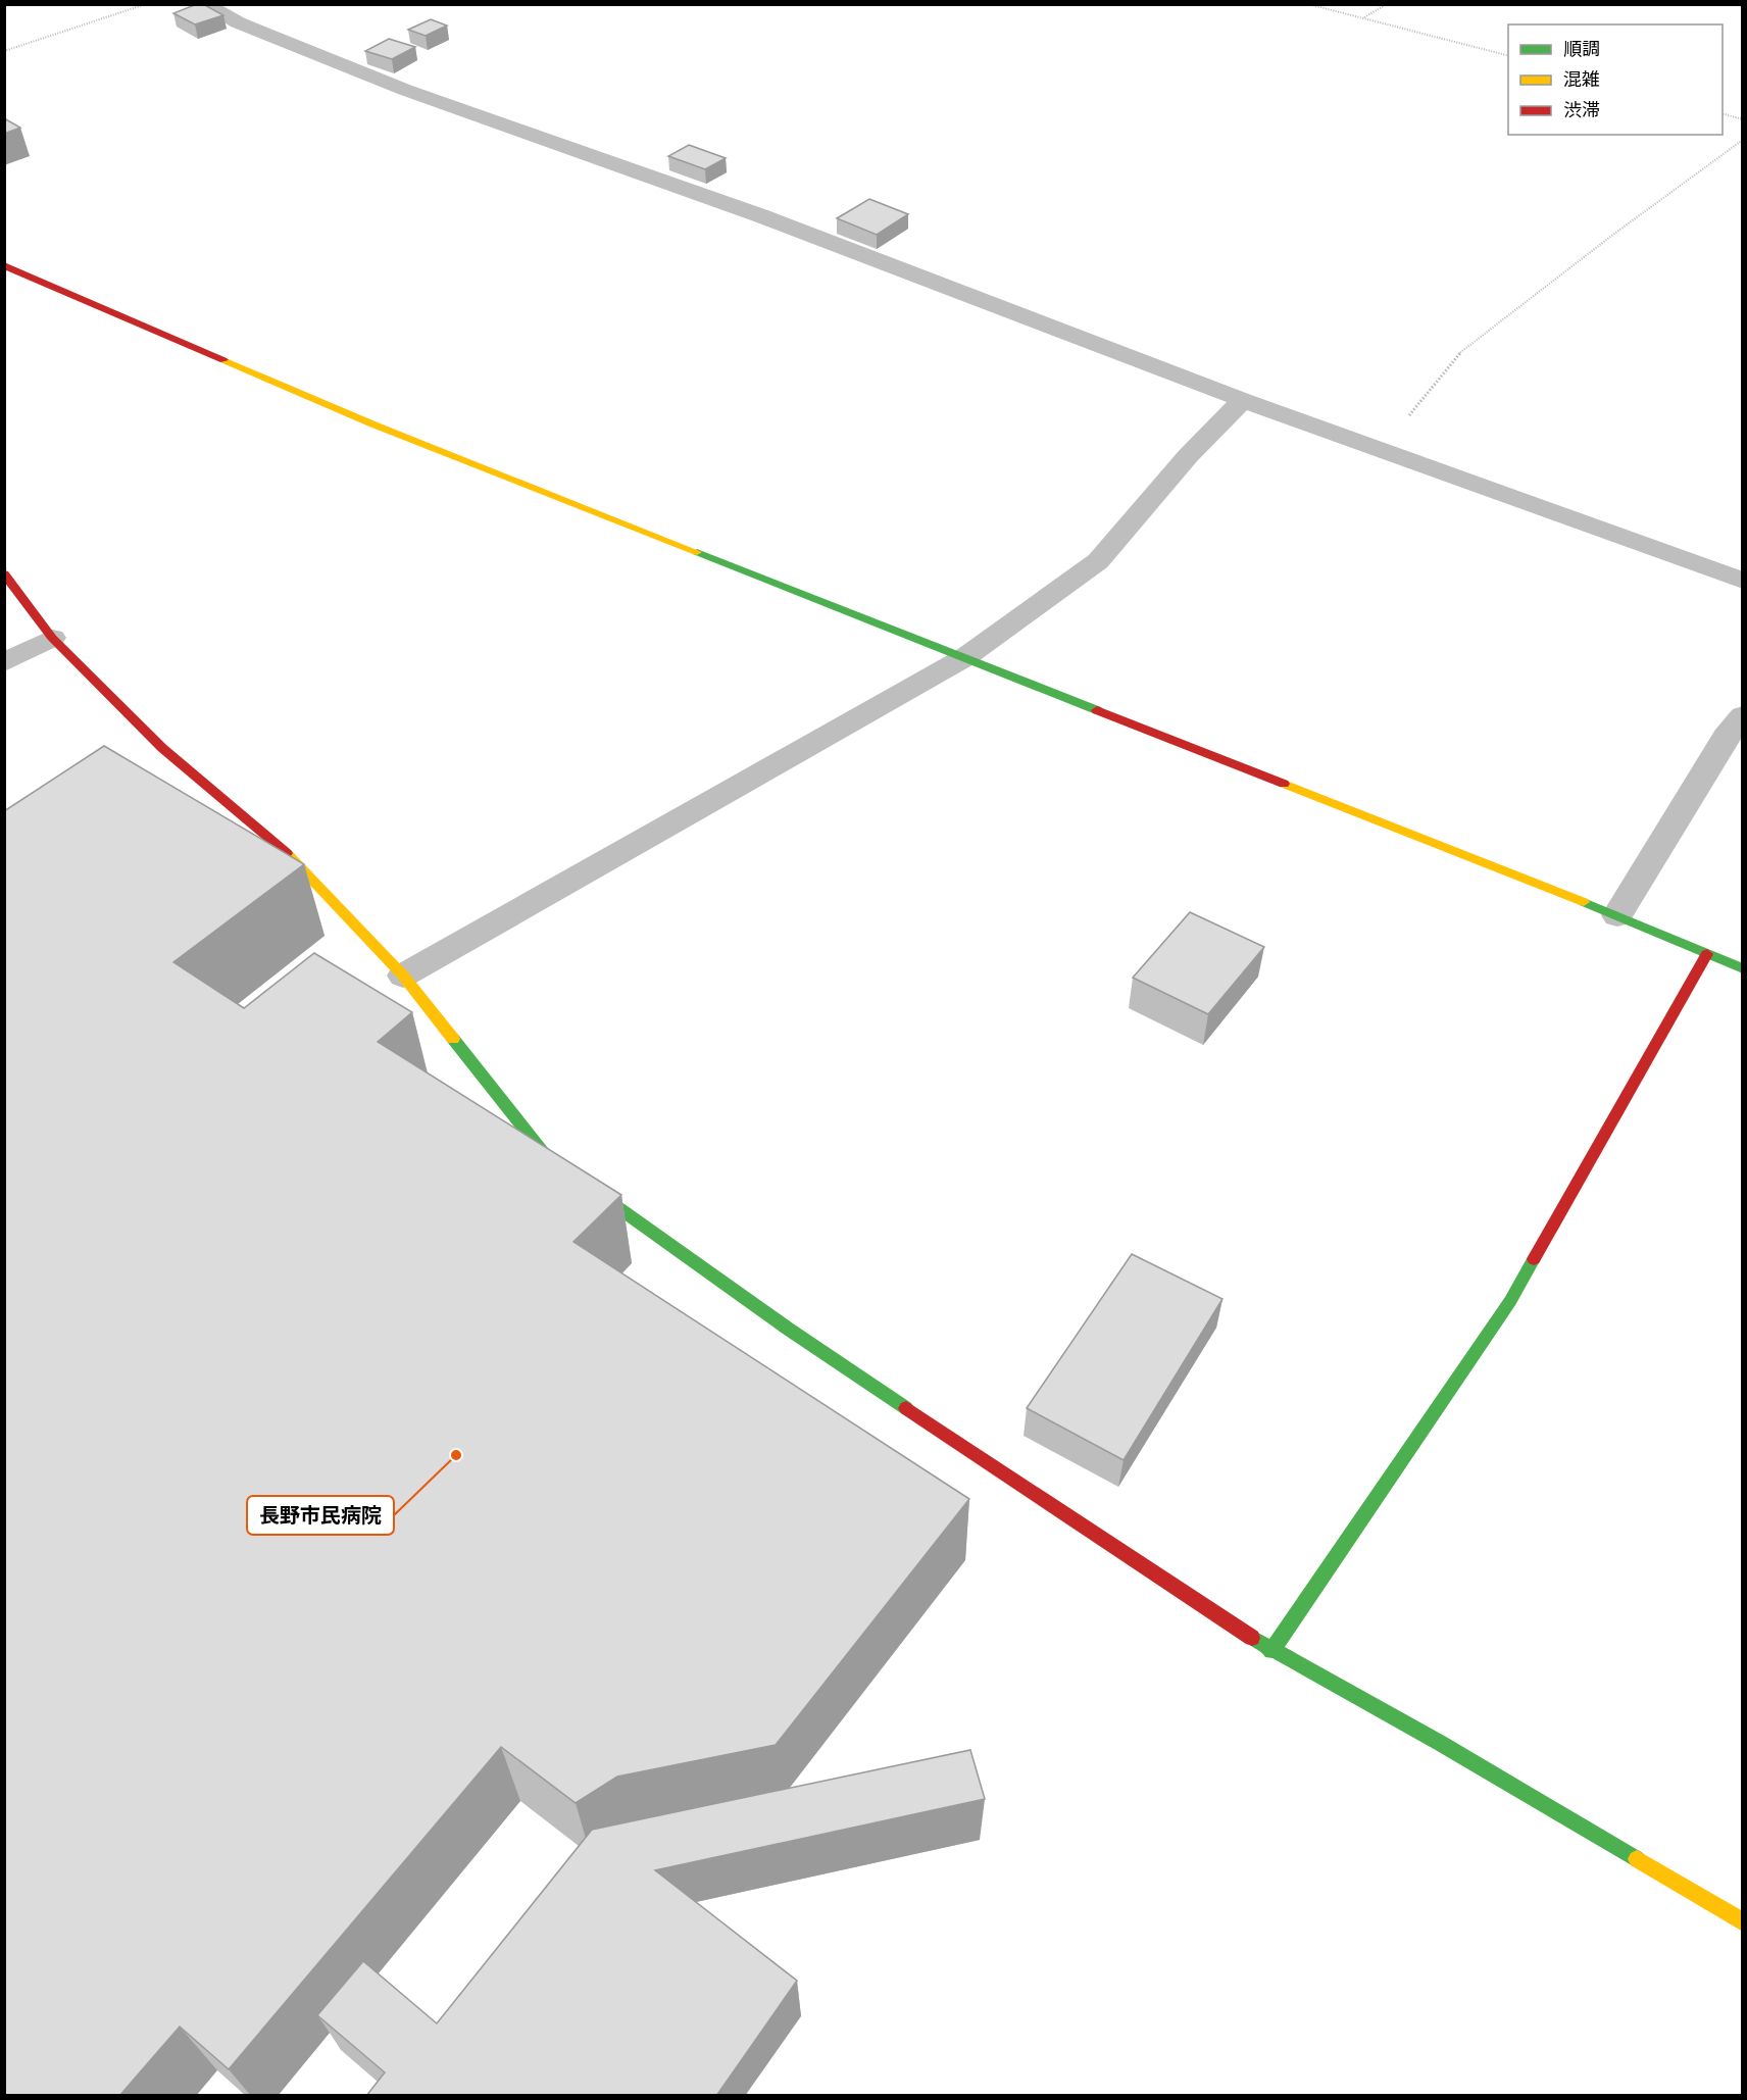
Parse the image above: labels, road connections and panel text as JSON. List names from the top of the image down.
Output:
{
  "places": ["長野市民病院"],
  "legend": ["順調", "混雑", "渋滞"]
}
